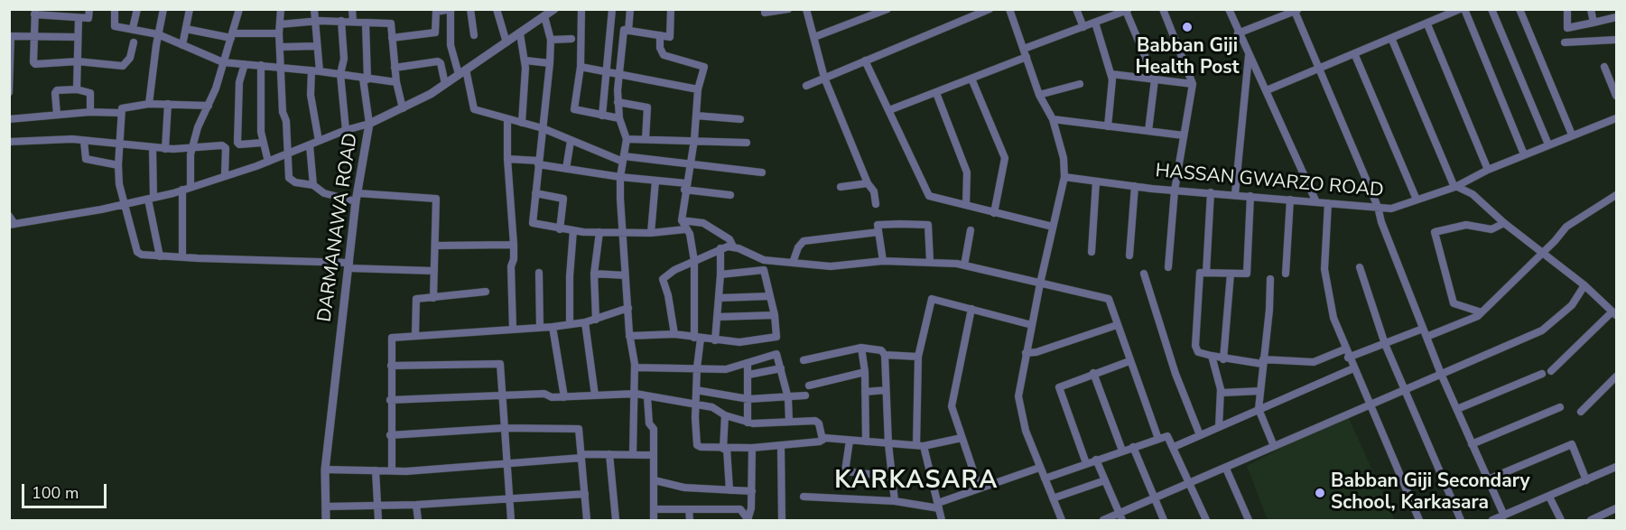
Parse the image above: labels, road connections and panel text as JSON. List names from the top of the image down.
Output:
{
  "streets": {
    "street": ["HASSAN GWARZO ROAD", "DARMANAWA ROAD"]
  },
  "districts": ["KARKASARA"],
  "places": ["Babban Giji Health Post", "Babban Giji Secondary School, Karkasara"],
  "scale_bar": "100 m"
}
